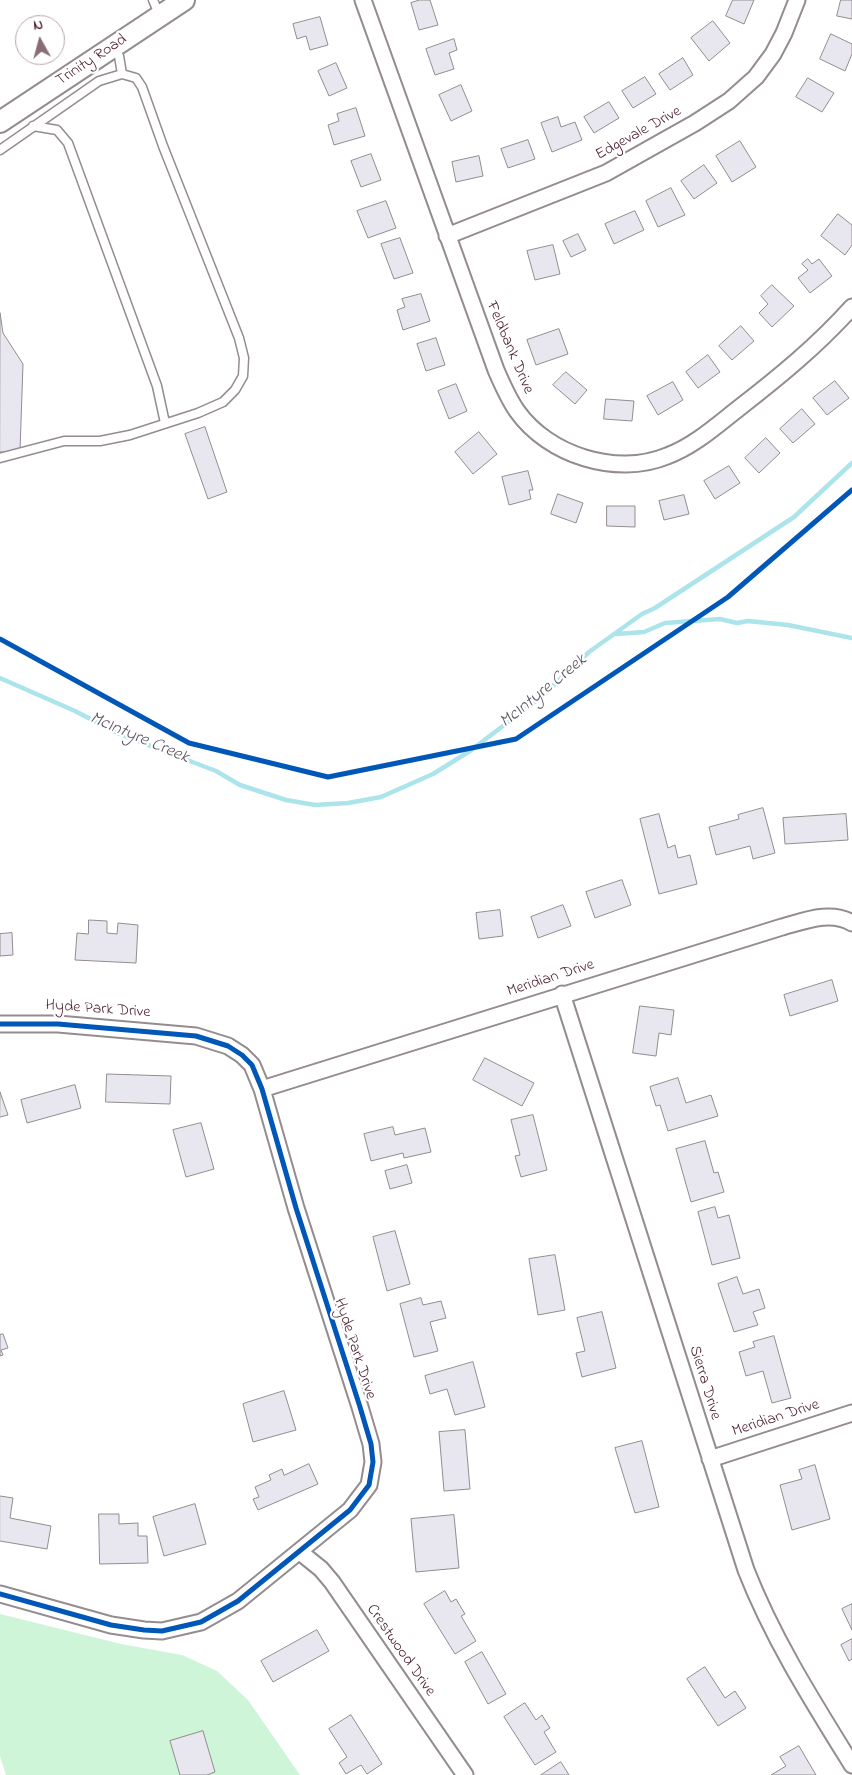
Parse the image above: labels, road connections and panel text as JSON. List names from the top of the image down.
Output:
{
  "streets": {
    "street": [
      "Trinity Road",
      "Edgevale Drive",
      "Feldbank Drive",
      "Meridian Drive",
      "Hyde Park Drive",
      "Sierra Drive",
      "Crestwood Drive"
    ]
  },
  "crossings": [
    ["Edgevale Drive", "Feldbank Drive"],
    ["Meridian Drive", "Hyde Park Drive"],
    ["Meridian Drive", "Sierra Drive"],
    ["Hyde Park Drive", "Crestwood Drive"]
  ],
  "water": ["McIntyre Creek"],
  "north": "top"
}
